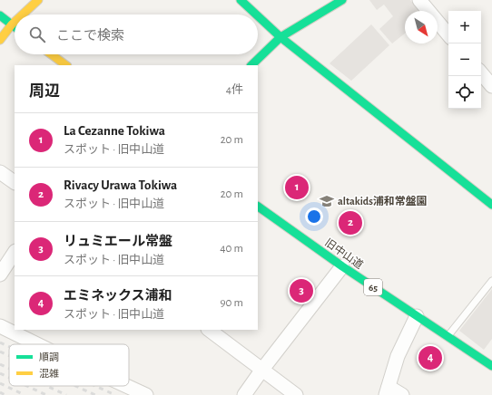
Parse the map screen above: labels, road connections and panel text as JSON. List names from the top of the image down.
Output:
{
  "streets": {
    "street": ["旧中山道", "65"]
  },
  "places": {
    "school or university": ["altakids浦和常盤園"]
  },
  "legend": ["順調", "混雑"],
  "north": "bottom right",
  "page": {
    "map_buttons": ["+", "−"],
    "search": "ここで検索",
    "heading": ["周辺", "4件"],
    "list": [
      {
        "mark": "1",
        "name": "La Cezanne Tokiwa",
        "note": "スポット · 旧中山道",
        "value": "20 m"
      },
      {
        "mark": "2",
        "name": "Rivacy Urawa Tokiwa",
        "note": "スポット · 旧中山道",
        "value": "20 m"
      },
      {
        "mark": "3",
        "name": "リュミエール常盤",
        "note": "スポット · 旧中山道",
        "value": "40 m"
      },
      {
        "mark": "4",
        "name": "エミネックス浦和",
        "note": "スポット · 旧中山道",
        "value": "90 m"
      }
    ],
    "pins": [
      "1",
      "2",
      "3",
      "4"
    ]
  }
}
